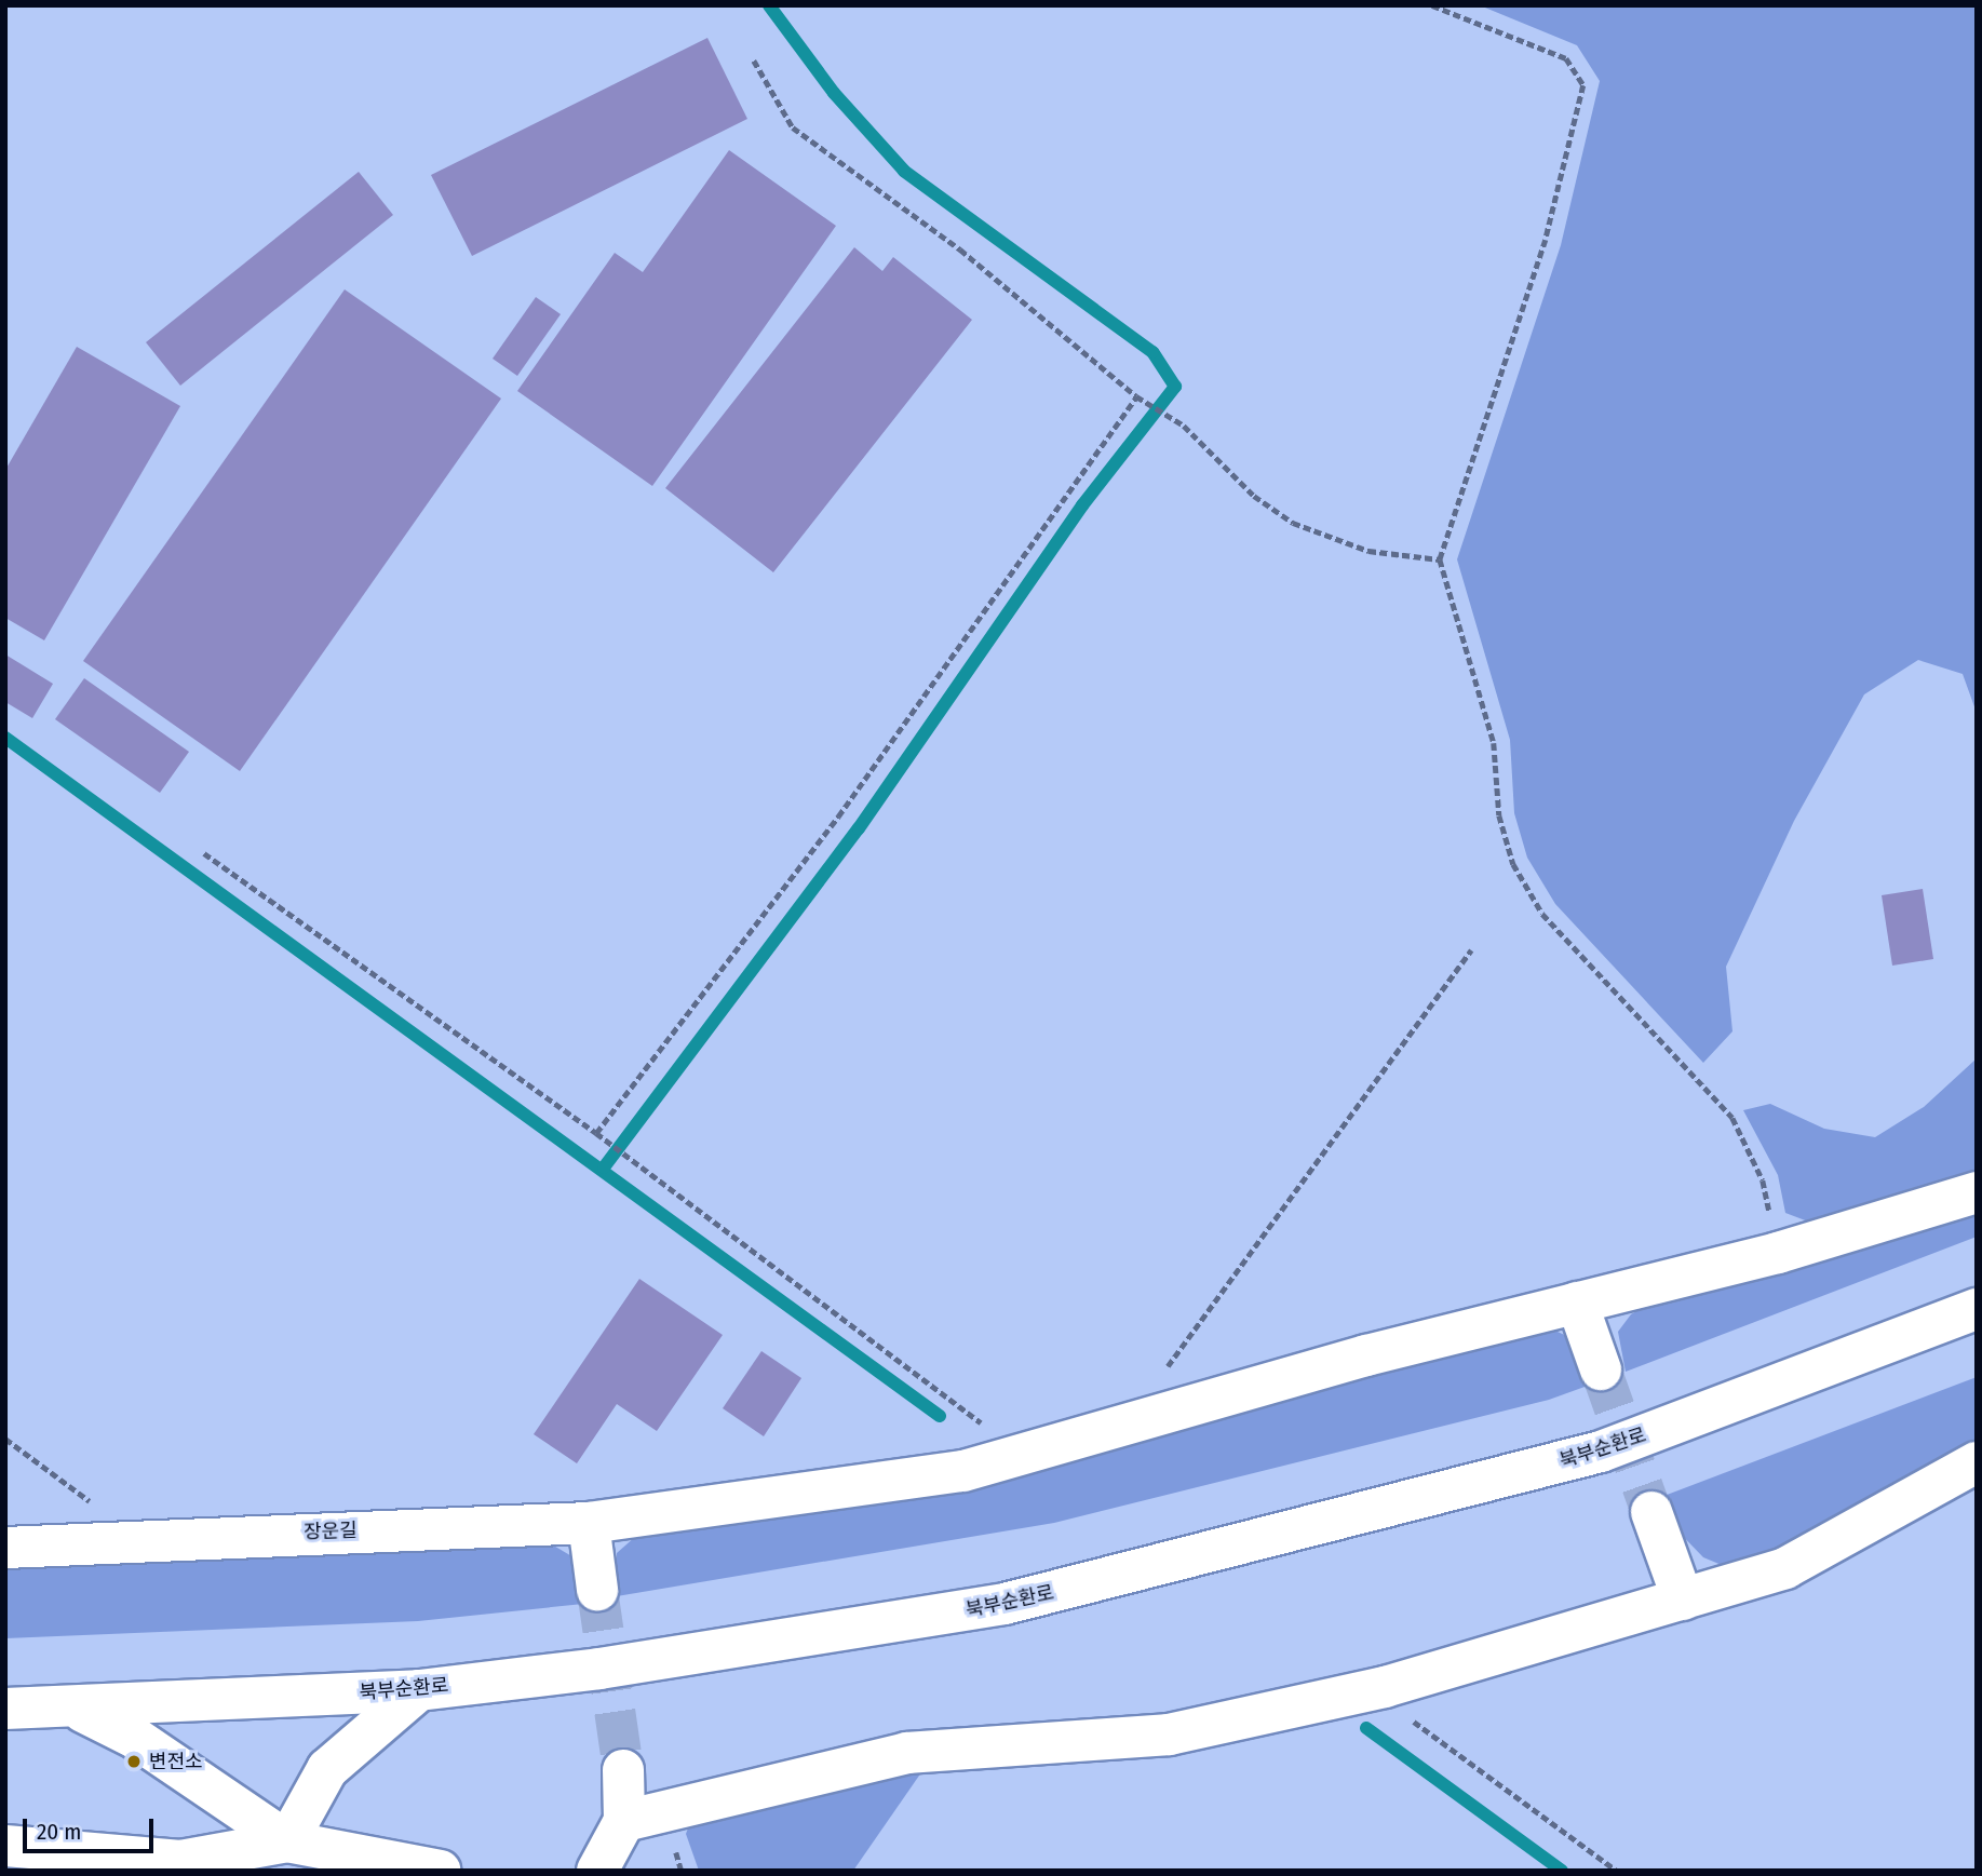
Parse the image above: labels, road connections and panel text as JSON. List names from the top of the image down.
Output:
{
  "streets": {
    "street": ["북부순환로", "장운길"]
  },
  "places": ["변전소"],
  "scale_bar": "20 m"
}
